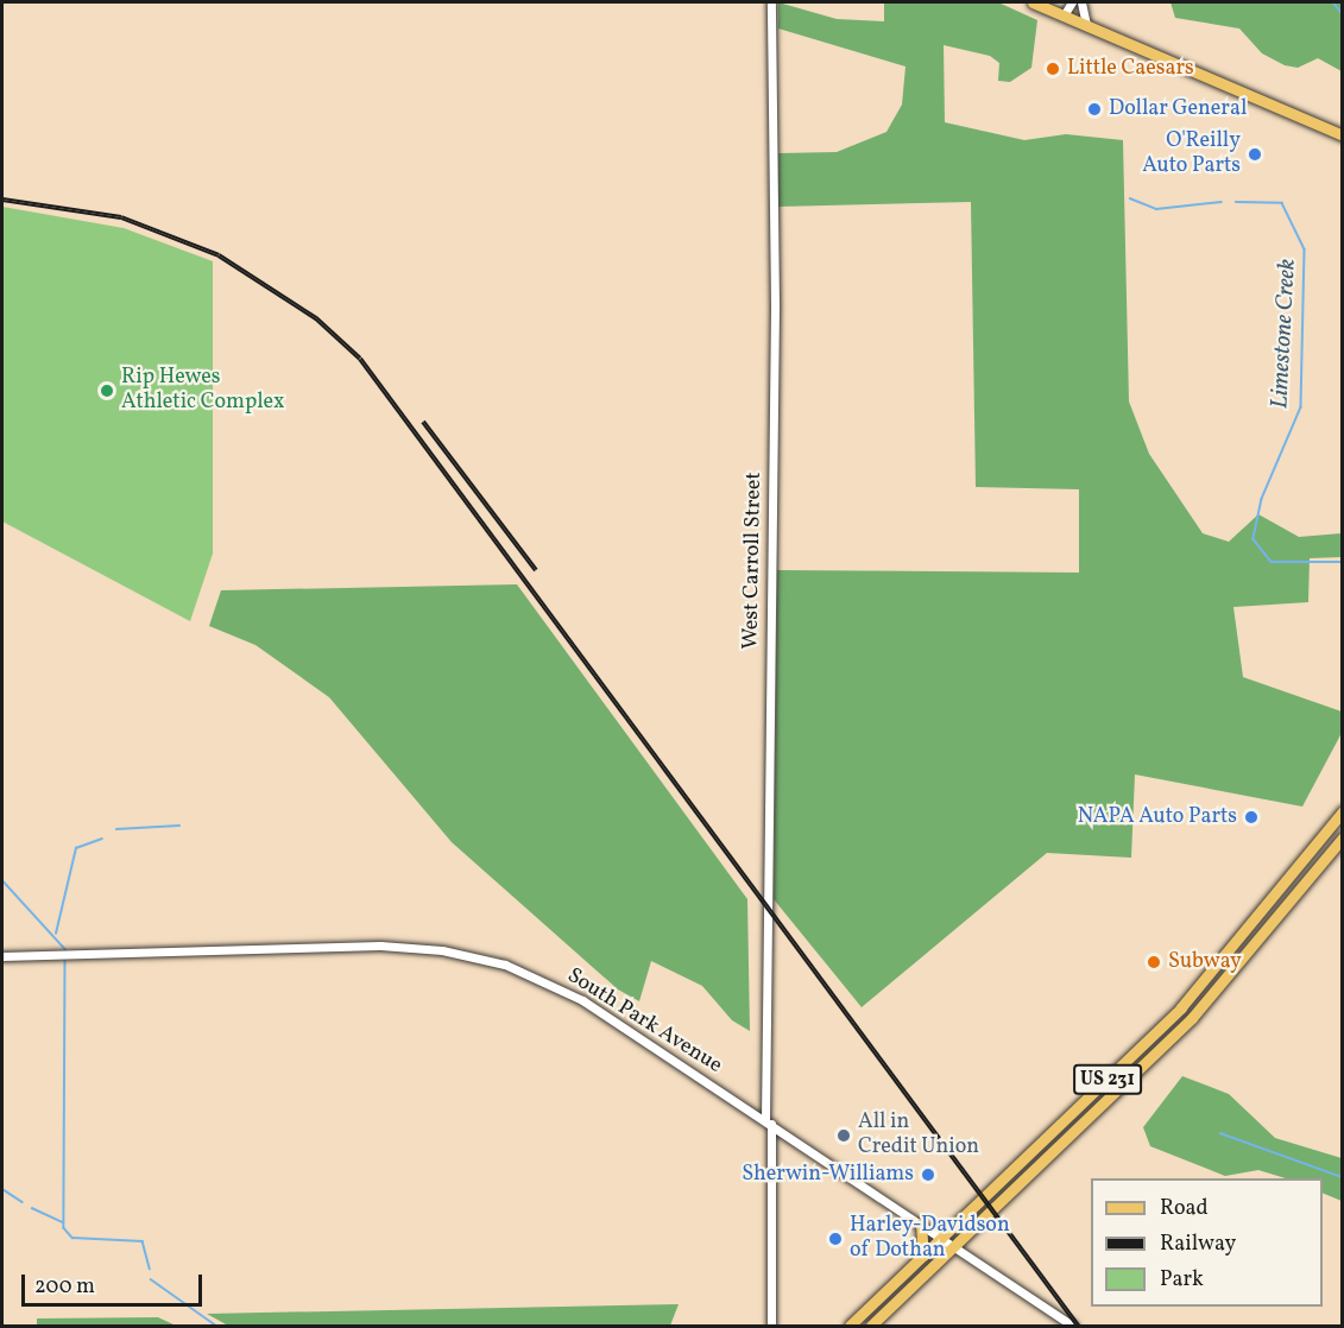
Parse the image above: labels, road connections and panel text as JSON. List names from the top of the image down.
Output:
{
  "streets": {
    "main road": ["US 231"],
    "street": ["West Carroll Street", "South Park Avenue"]
  },
  "crossings": [
    ["West Carroll Street", "South Park Avenue"],
    ["South Park Avenue", "US 231"]
  ],
  "water": ["Limestone Creek"],
  "places": [
    "Little Caesars",
    "Dollar General",
    "O'Reilly Auto Parts",
    "Rip Hewes Athletic Complex",
    "NAPA Auto Parts",
    "Subway",
    "All in Credit Union",
    "Sherwin-Williams",
    "Harley-Davidson of Dothan"
  ],
  "legend": ["Road", "Railway", "Park"],
  "scale_bar": "200 m"
}
